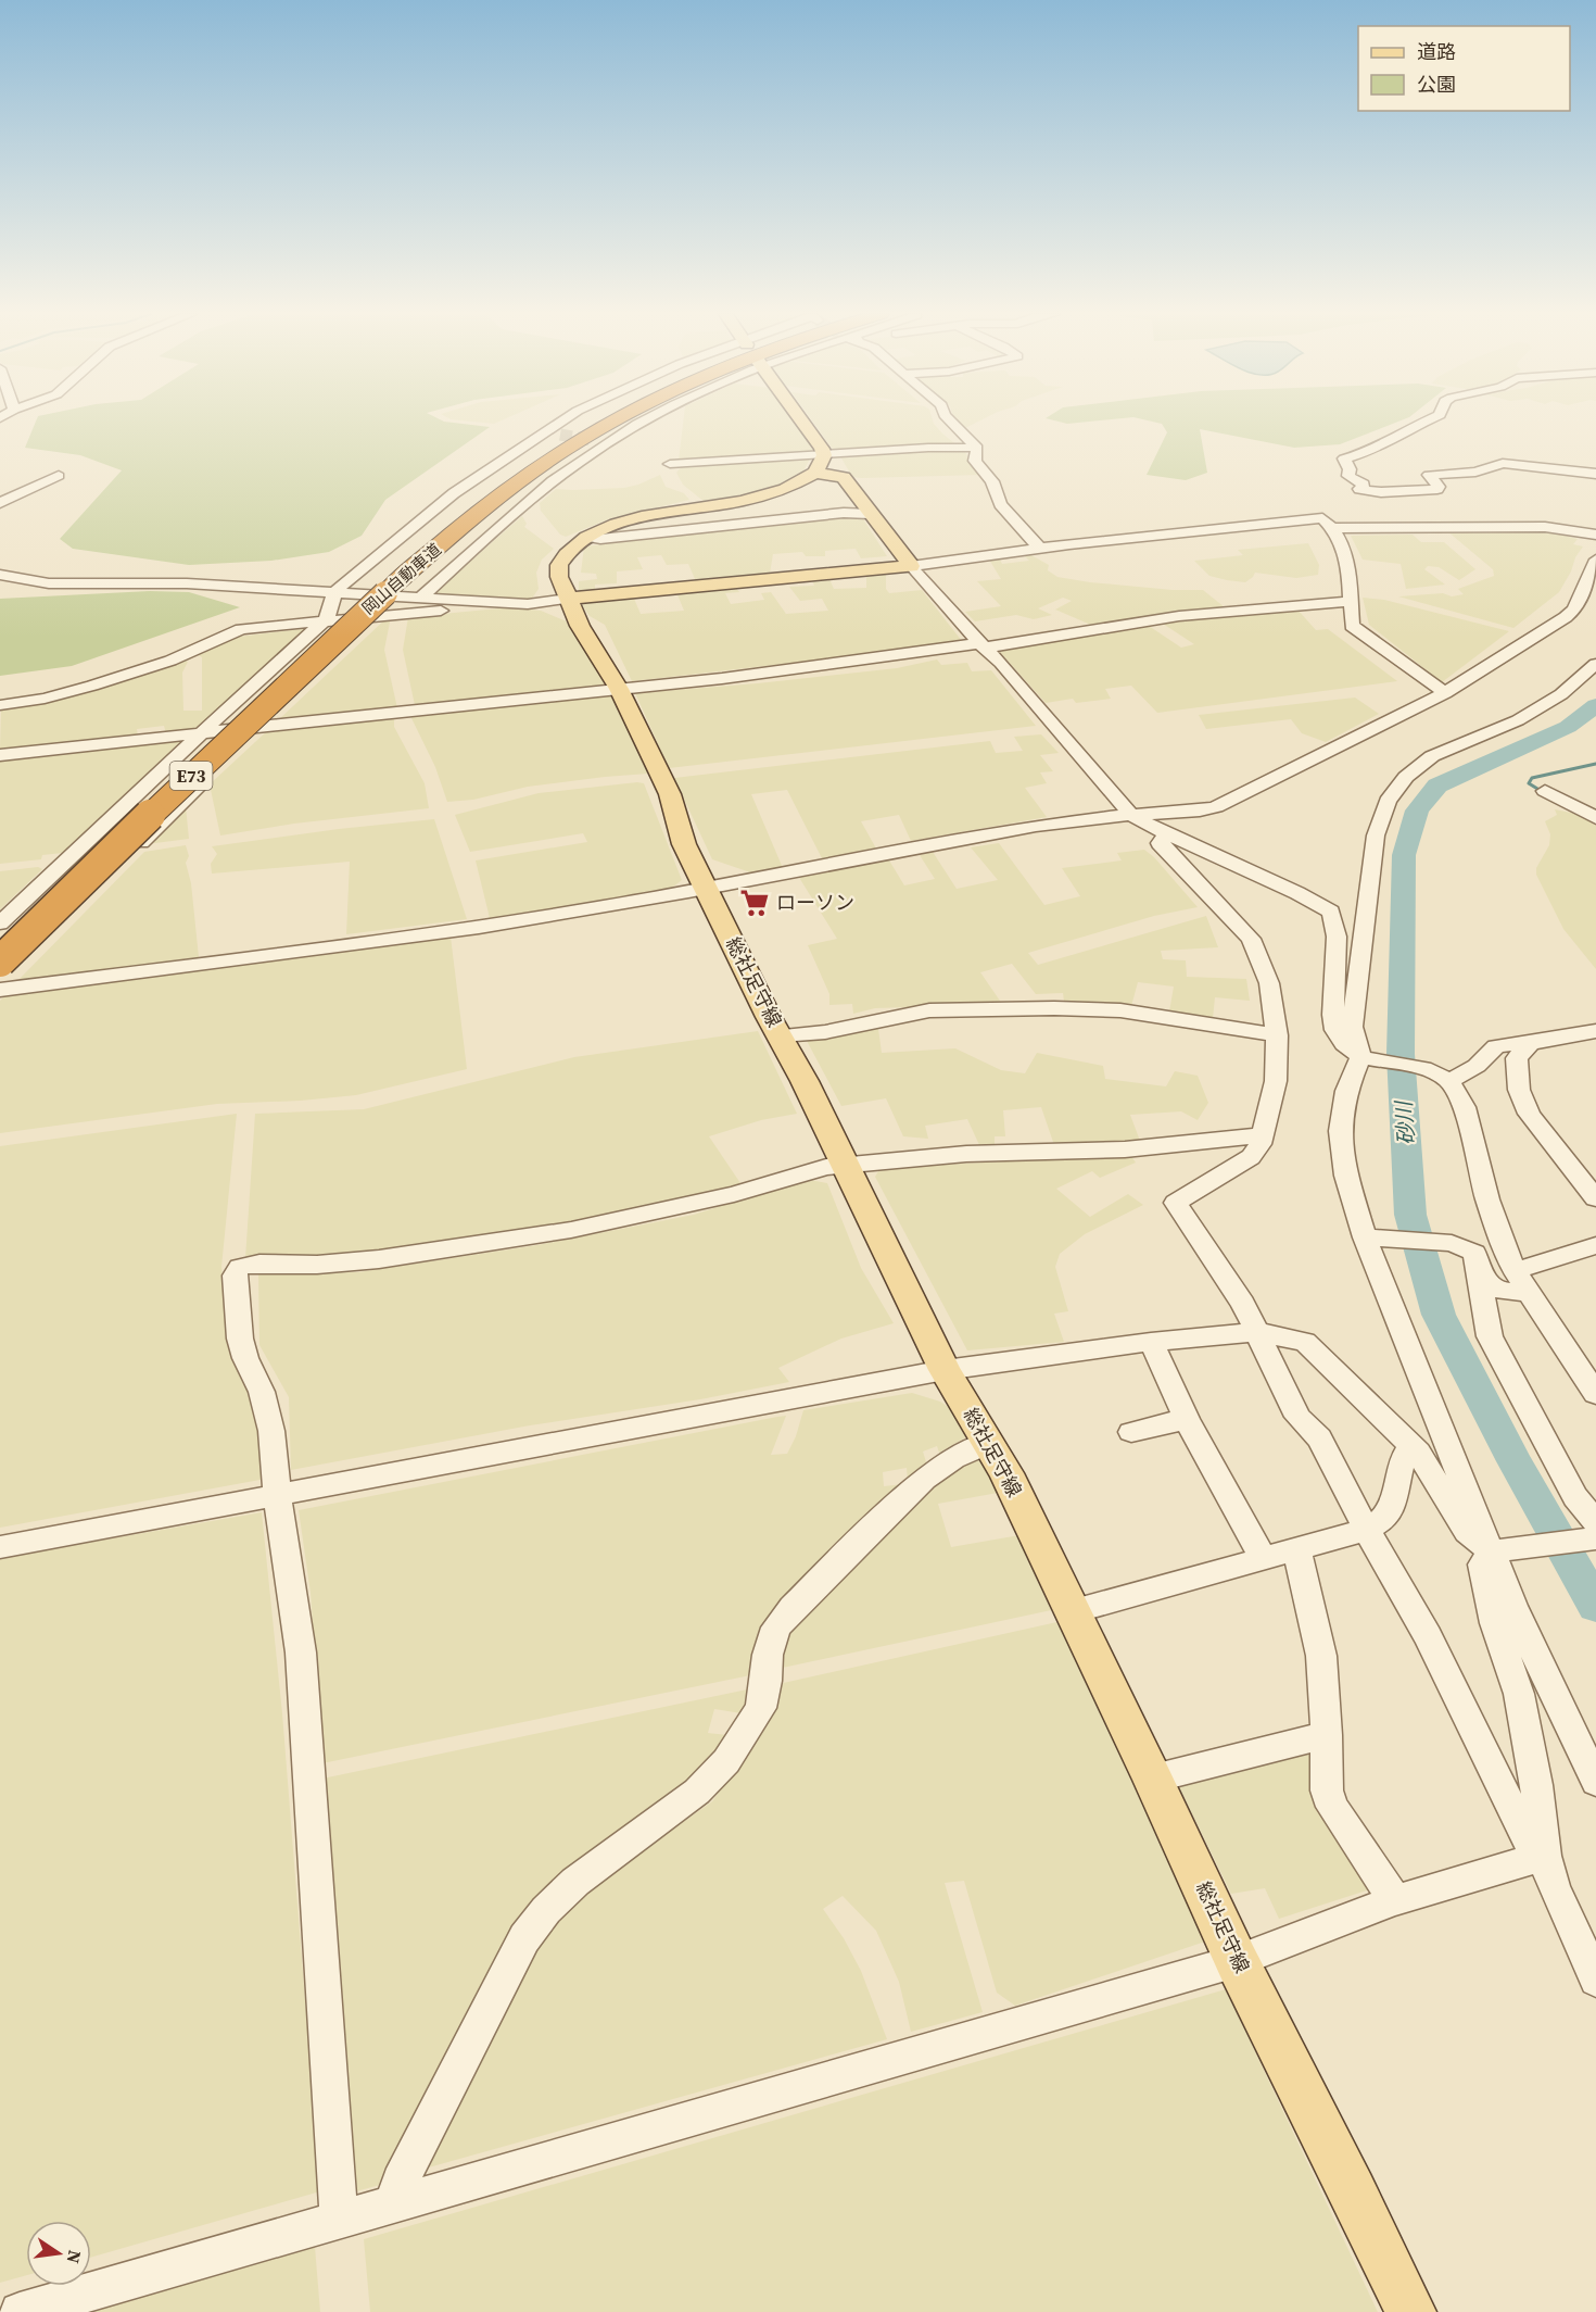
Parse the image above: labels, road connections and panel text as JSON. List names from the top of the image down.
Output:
{
  "streets": {
    "highway": ["岡山自動車道", "E73"],
    "main road": ["総社足守線"]
  },
  "water": ["砂川"],
  "places": {
    "supermarket": ["ローソン"]
  },
  "legend": ["道路", "公園"],
  "north": "right"
}
